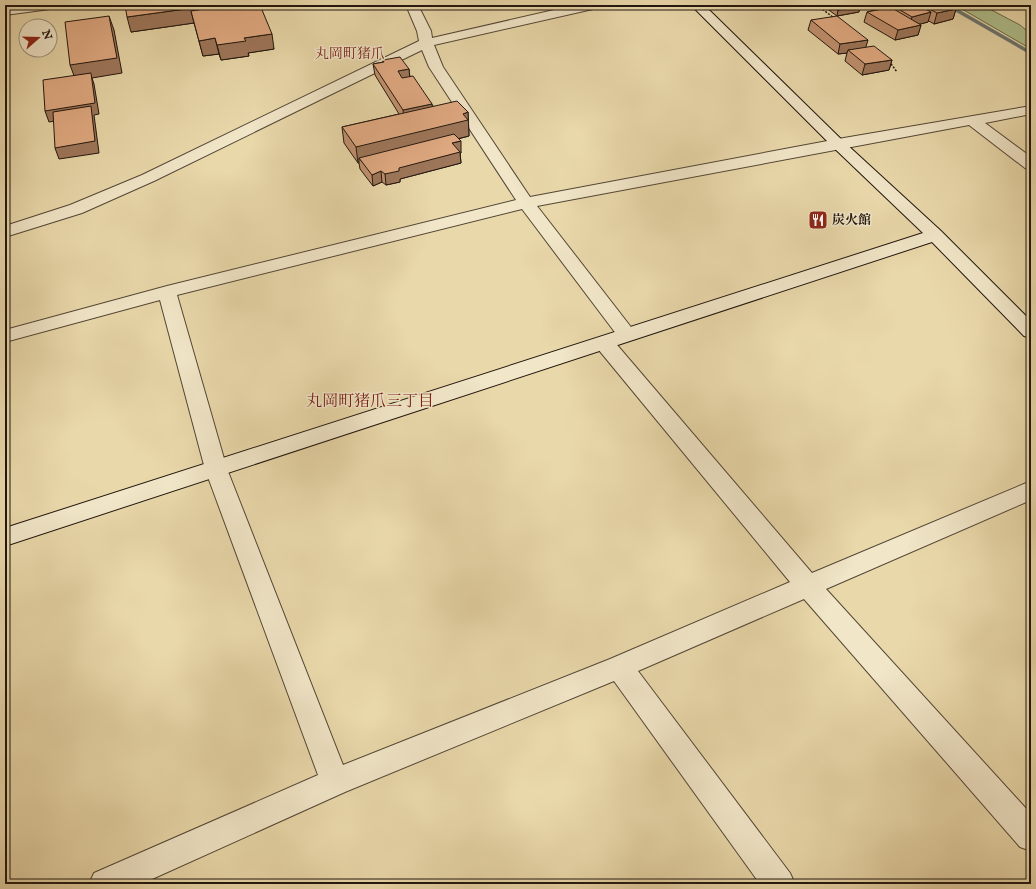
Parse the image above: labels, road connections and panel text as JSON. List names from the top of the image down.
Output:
{
  "districts": ["丸岡町猪爪", "丸岡町猪爪三丁目"],
  "places": {
    "restaurant": ["炭火館"]
  },
  "north": "right"
}
